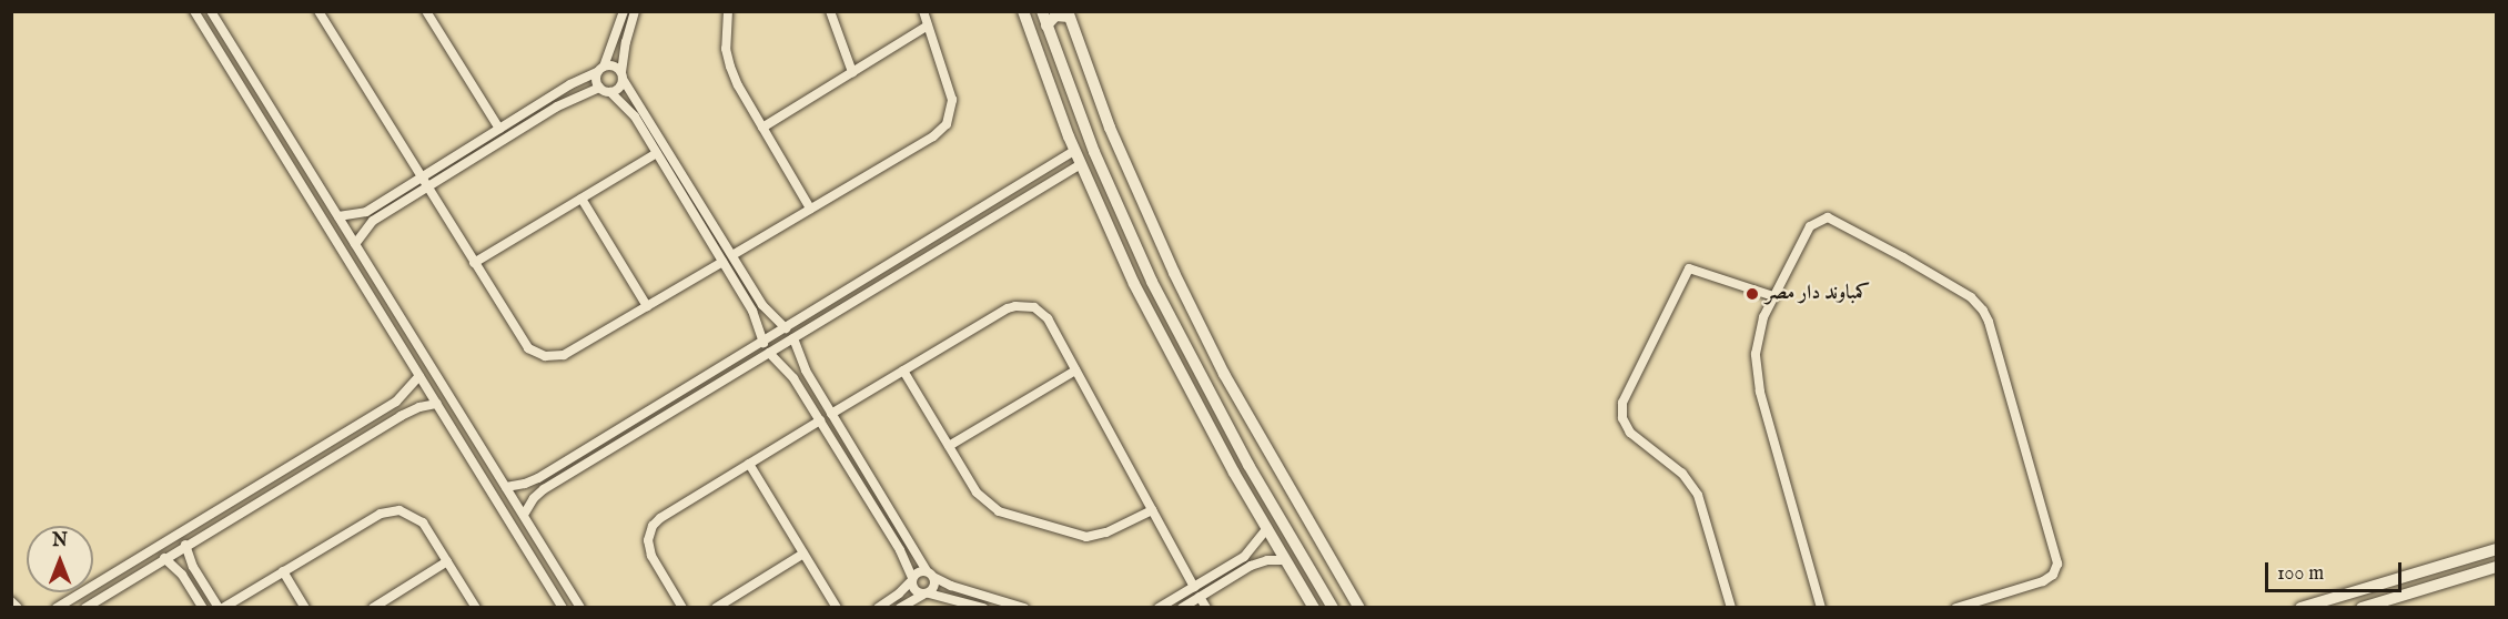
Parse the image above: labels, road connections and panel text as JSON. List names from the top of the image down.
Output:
{
  "places": ["كمباوند دار مصر"],
  "scale_bar": "100 m",
  "north": "top"
}
